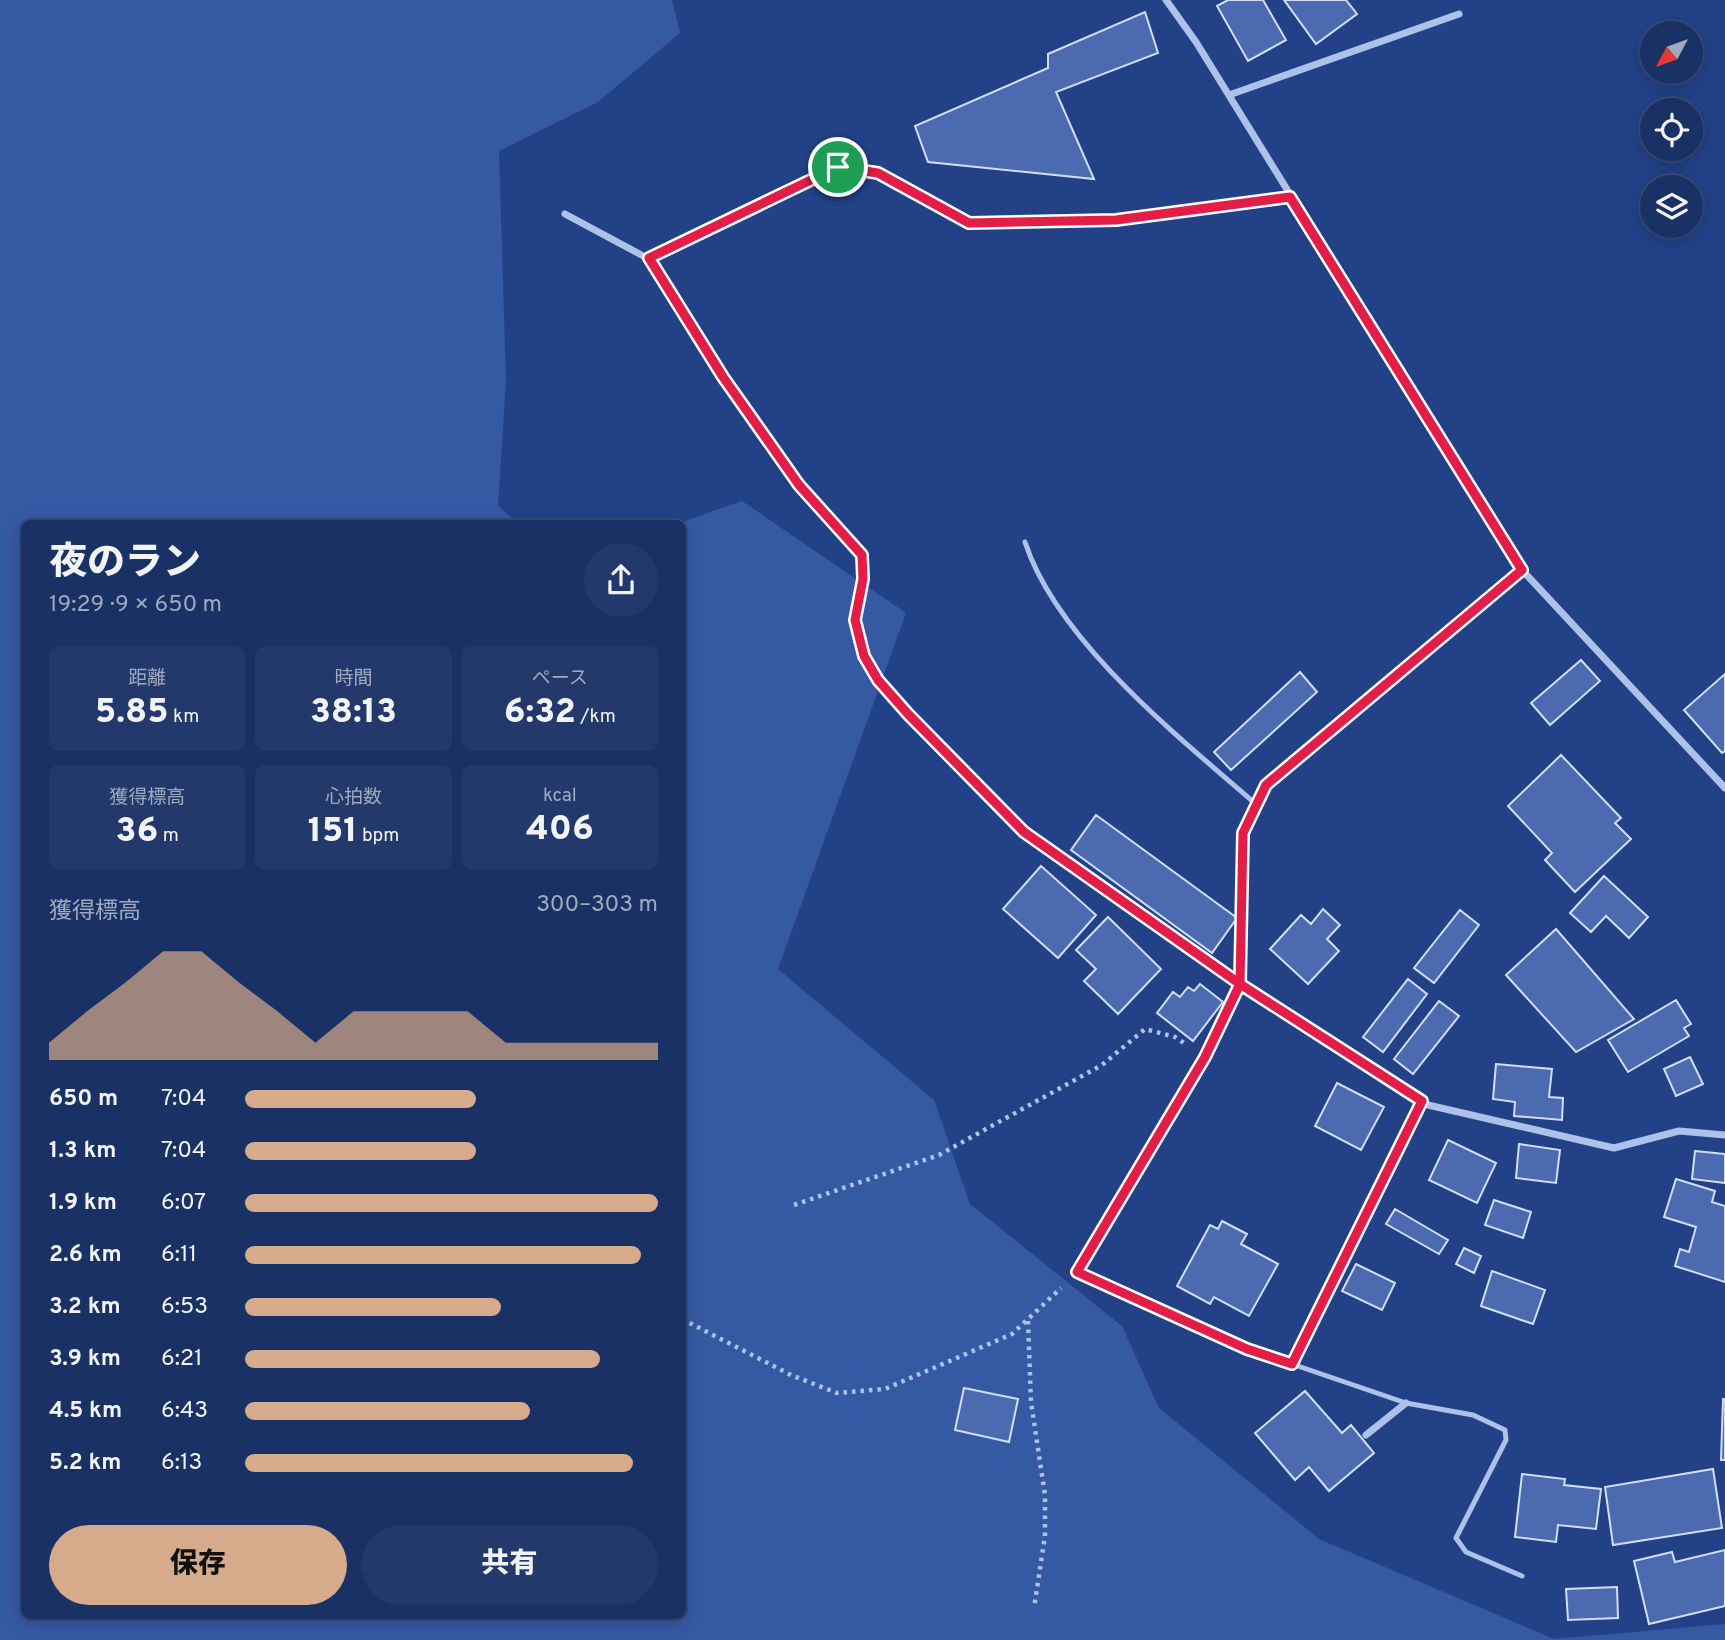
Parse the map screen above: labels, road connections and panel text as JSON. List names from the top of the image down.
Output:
{
  "north": "bottom left",
  "page": {
    "heading": ["夜のラン", "19:29 · 9 × 650 m"],
    "stats": [
      ["距離", "5.85 km"],
      ["時間", "38:13"],
      ["ペース", "6:32 /km"],
      ["獲得標高", "36 m"],
      ["心拍数", "151 bpm"],
      ["kcal", "406"]
    ],
    "chart": ["獲得標高", "300–303 m"],
    "list": [
      {
        "name": "650 m",
        "note": "7:04"
      },
      {
        "name": "1.3 km",
        "note": "7:04"
      },
      {
        "name": "1.9 km",
        "note": "6:07"
      },
      {
        "name": "2.6 km",
        "note": "6:11"
      },
      {
        "name": "3.2 km",
        "note": "6:53"
      },
      {
        "name": "3.9 km",
        "note": "6:21"
      },
      {
        "name": "4.5 km",
        "note": "6:43"
      },
      {
        "name": "5.2 km",
        "note": "6:13"
      }
    ],
    "buttons": ["保存", "共有"]
  }
}
